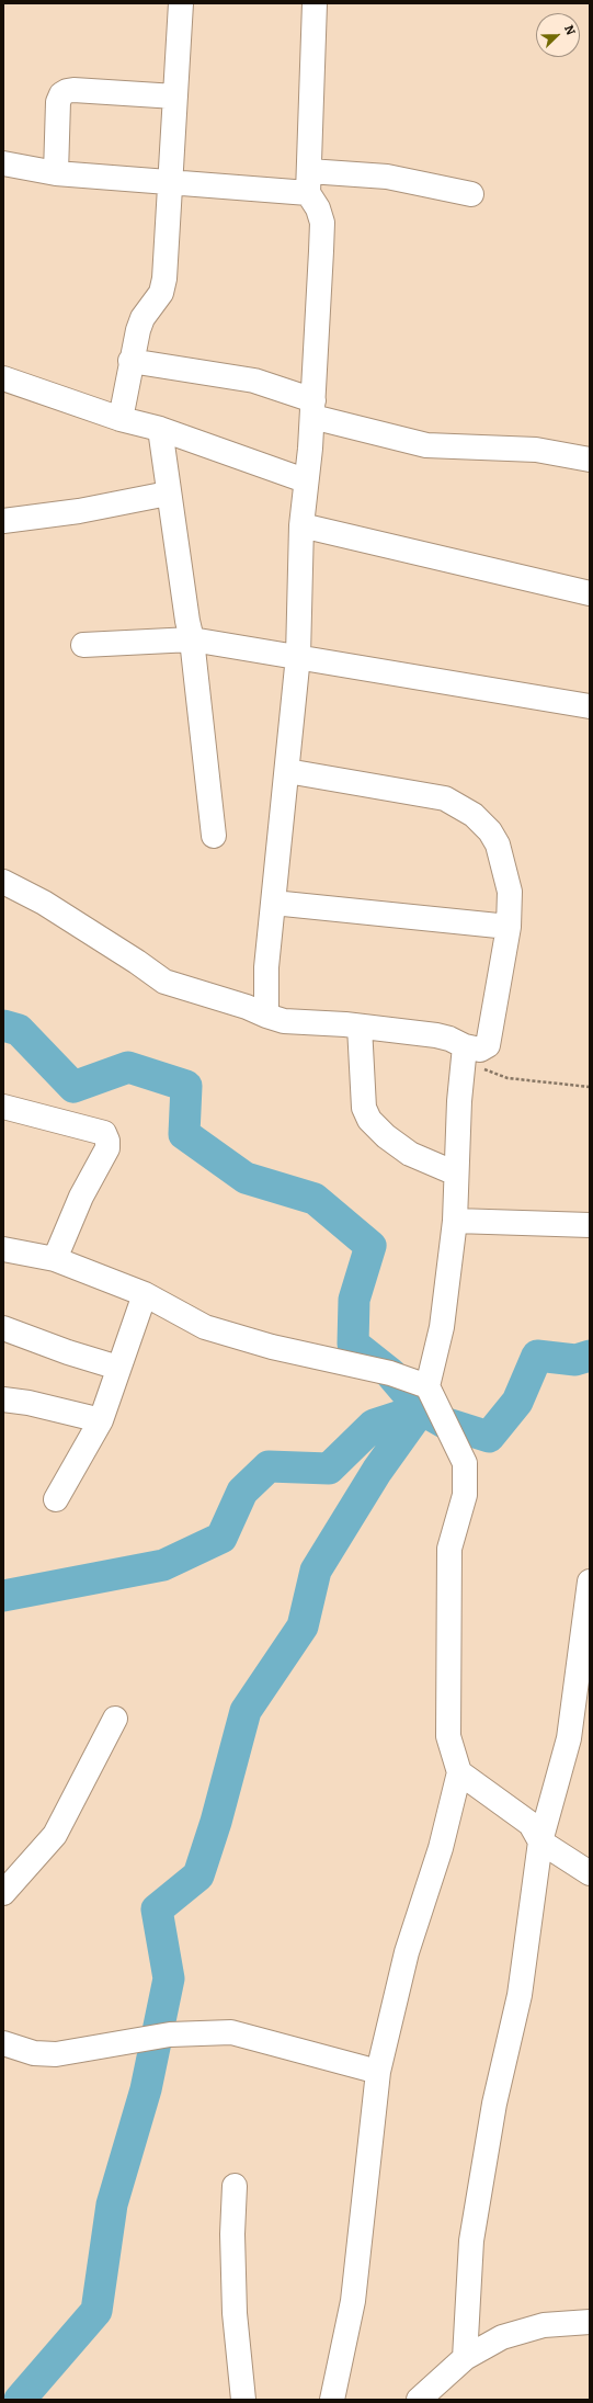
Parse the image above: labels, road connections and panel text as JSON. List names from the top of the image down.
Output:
{
  "north": "top right"
}
